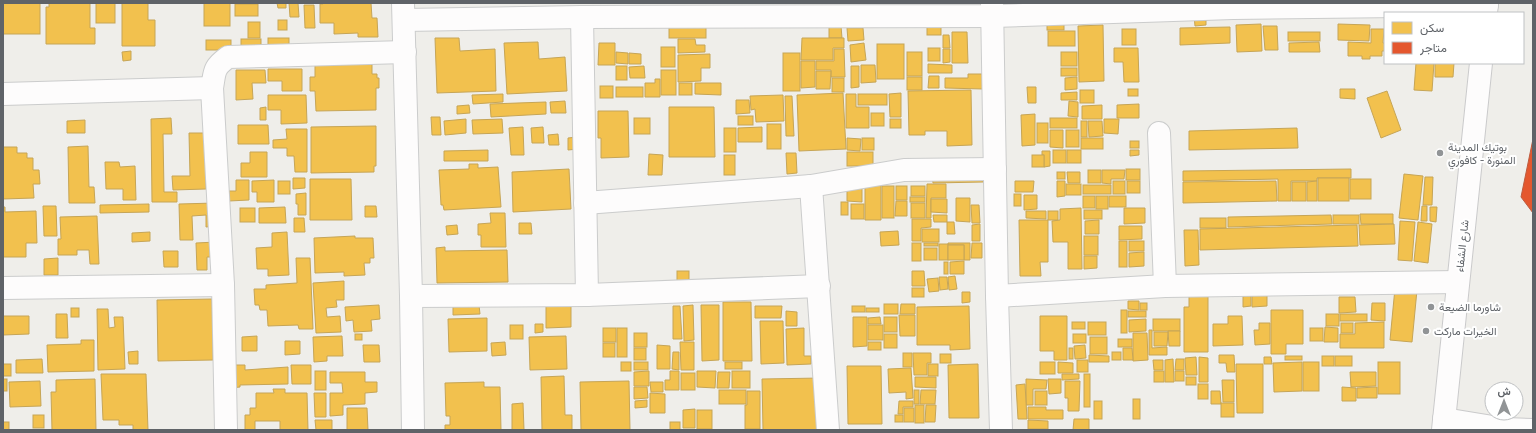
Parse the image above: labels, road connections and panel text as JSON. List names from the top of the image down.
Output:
{
  "streets": {
    "street": ["شارع الشفاء"]
  },
  "places": ["بوتيك المدينة المنورة - كافوري", "شاورما الضيعة", "الخيرات ماركت"],
  "legend": ["سكن", "متاجر"],
  "north": "top"
}
